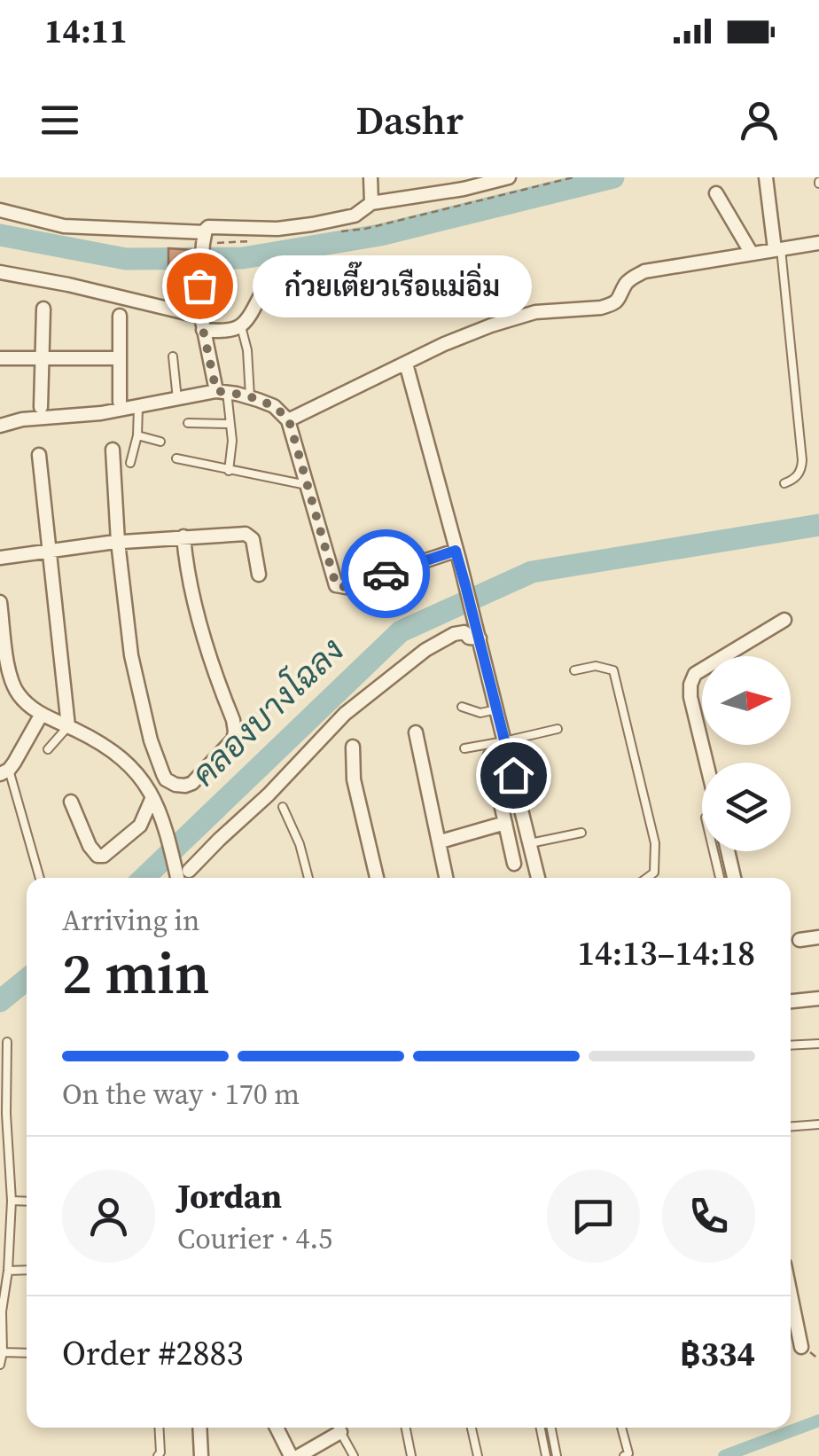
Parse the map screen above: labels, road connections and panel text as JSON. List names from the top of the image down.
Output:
{
  "water": ["คลองบางโฉลง"],
  "places": ["ก๋วยเตี๊ยวเรือแม่อิ่ม"],
  "north": "right",
  "page": {
    "status": "14:11",
    "header": "Dashr",
    "bubble": "ก๋วยเตี๊ยวเรือแม่อิ่ม",
    "heading": ["2 min", "Arriving in", "14:13–14:18"],
    "panel": [
      "Jordan",
      "Courier · 4.5",
      "Order #2883",
      "฿334"
    ],
    "bar": "On the way · 170 m"
  }
}
